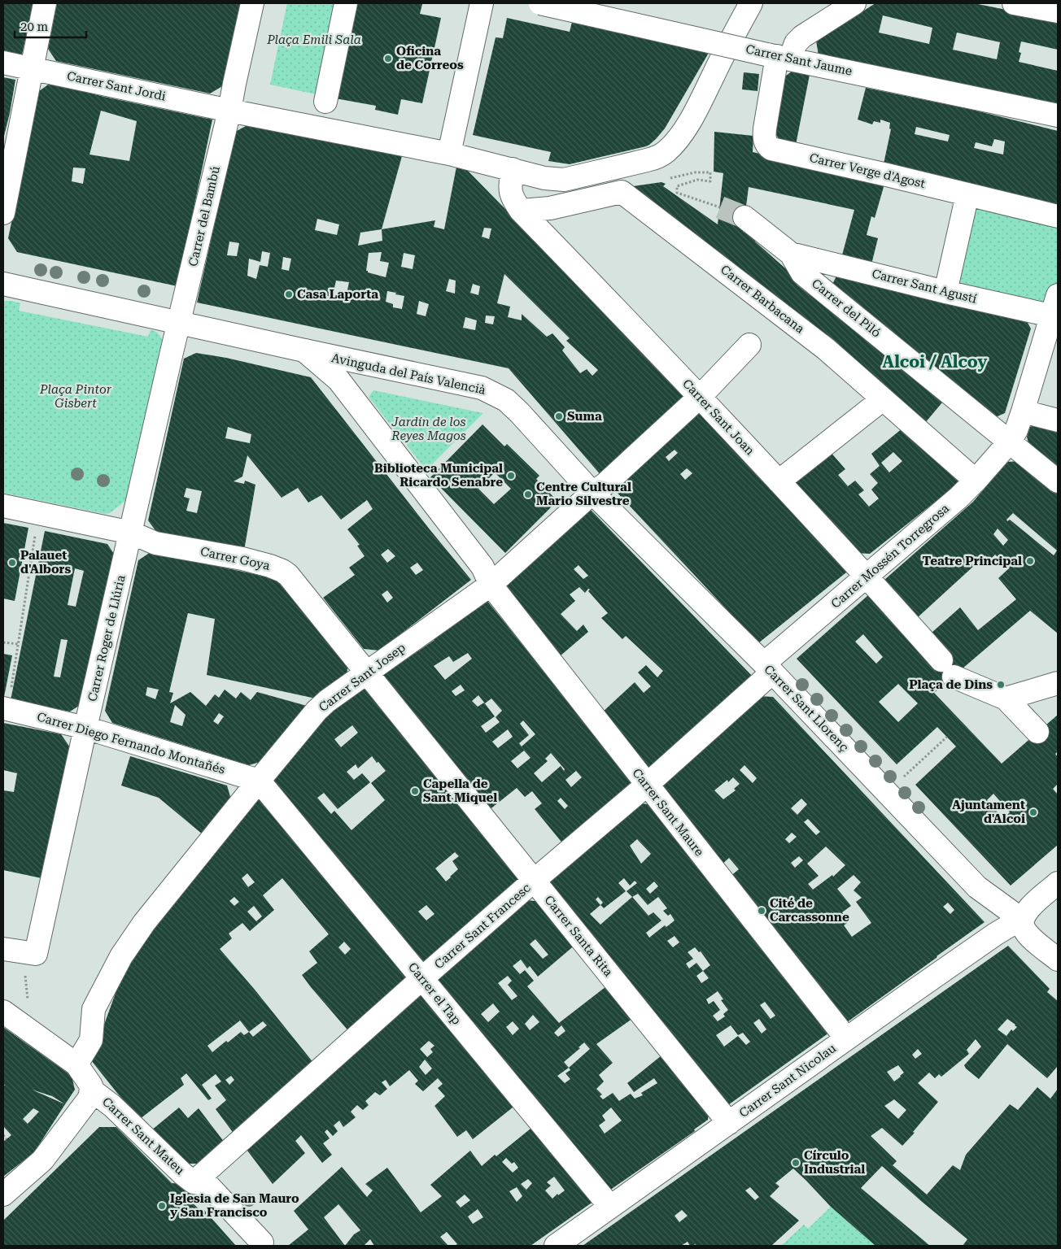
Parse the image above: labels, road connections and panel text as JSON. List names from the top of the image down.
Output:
{
  "streets": {
    "street": [
      "Carrer Sant Jaume",
      "Carrer Sant Jordi",
      "Carrer Verge d'Agost",
      "Carrer del Bambú",
      "Carrer Sant Agustí",
      "Carrer Barbacana",
      "Carrer del Piló",
      "Avinguda del País Valencià",
      "Carrer Sant Joan",
      "Carrer Mossén Torregrosa",
      "Carrer Goya",
      "Carrer Roger de Llúria",
      "Carrer Sant Josep",
      "Carrer Sant Llorenç",
      "Carrer Diego Fernando Montañés",
      "Carrer Sant Maure",
      "Carrer Sant Francesc",
      "Carrer Santa Rita",
      "Carrer el Tap",
      "Carrer Sant Nicolau",
      "Carrer Sant Mateu"
    ]
  },
  "crossings": [
    ["Carrer Sant Jaume", "Carrer Verge d'Agost"],
    ["Carrer Sant Jordi", "Carrer del Bambú"],
    ["Carrer del Bambú", "Avinguda del País Valencià"],
    ["Carrer del Bambú", "Carrer Roger de Llúria"],
    ["Carrer Sant Agustí", "Carrer del Piló"],
    ["Carrer Sant Agustí", "Carrer Mossén Torregrosa"],
    ["Carrer Barbacana", "Carrer Sant Joan"],
    ["Carrer Barbacana", "Carrer Mossén Torregrosa"],
    ["Carrer del Piló", "Carrer Mossén Torregrosa"],
    ["Avinguda del País Valencià", "Carrer Roger de Llúria"],
    ["Avinguda del País Valencià", "Carrer Sant Josep"],
    ["Avinguda del País Valencià", "Carrer Sant Llorenç"],
    ["Avinguda del País Valencià", "Carrer Sant Maure"],
    ["Carrer Sant Joan", "Carrer Mossén Torregrosa"],
    ["Carrer Sant Joan", "Carrer Sant Josep"],
    ["Carrer Mossén Torregrosa", "Carrer Sant Llorenç"],
    ["Carrer Mossén Torregrosa", "Carrer Sant Francesc"],
    ["Carrer Goya", "Carrer Roger de Llúria"],
    ["Carrer Goya", "Carrer Sant Josep"],
    ["Carrer Goya", "Carrer Santa Rita"],
    ["Carrer Roger de Llúria", "Carrer Diego Fernando Montañés"],
    ["Carrer Sant Josep", "Carrer Sant Llorenç"],
    ["Carrer Sant Josep", "Carrer Diego Fernando Montañés"],
    ["Carrer Sant Josep", "Carrer Sant Maure"],
    ["Carrer Sant Josep", "Carrer Santa Rita"],
    ["Carrer Sant Josep", "Carrer el Tap"],
    ["Carrer Sant Josep", "Carrer Sant Mateu"],
    ["Carrer Sant Llorenç", "Carrer Sant Francesc"],
    ["Carrer Sant Llorenç", "Carrer Sant Nicolau"],
    ["Carrer Diego Fernando Montañés", "Carrer el Tap"],
    ["Carrer Sant Maure", "Carrer Sant Francesc"],
    ["Carrer Sant Maure", "Carrer Sant Nicolau"],
    ["Carrer Sant Francesc", "Carrer Santa Rita"],
    ["Carrer Sant Francesc", "Carrer el Tap"],
    ["Carrer Sant Francesc", "Carrer Sant Mateu"],
    ["Carrer Santa Rita", "Carrer Sant Nicolau"],
    ["Carrer el Tap", "Carrer Sant Nicolau"]
  ],
  "districts": ["Alcoi / Alcoy"],
  "parks": ["Plaça Emili Sala", "Plaça Pintor Gisbert", "Jardín de los Reyes Magos"],
  "places": [
    "Oficina de Correos",
    "Casa Laporta",
    "Suma",
    "Biblioteca Municipal Ricardo Senabre",
    "Centre Cultural Mario Silvestre",
    "Teatre Principal",
    "Palauet d'Albors",
    "Plaça de Dins",
    "Capella de Sant Miquel",
    "Ajuntament d'Alcoi",
    "Cité de Carcassonne",
    "Círculo Industrial",
    "Iglesia de San Mauro y San Francisco"
  ],
  "scale_bar": "20 m"
}
